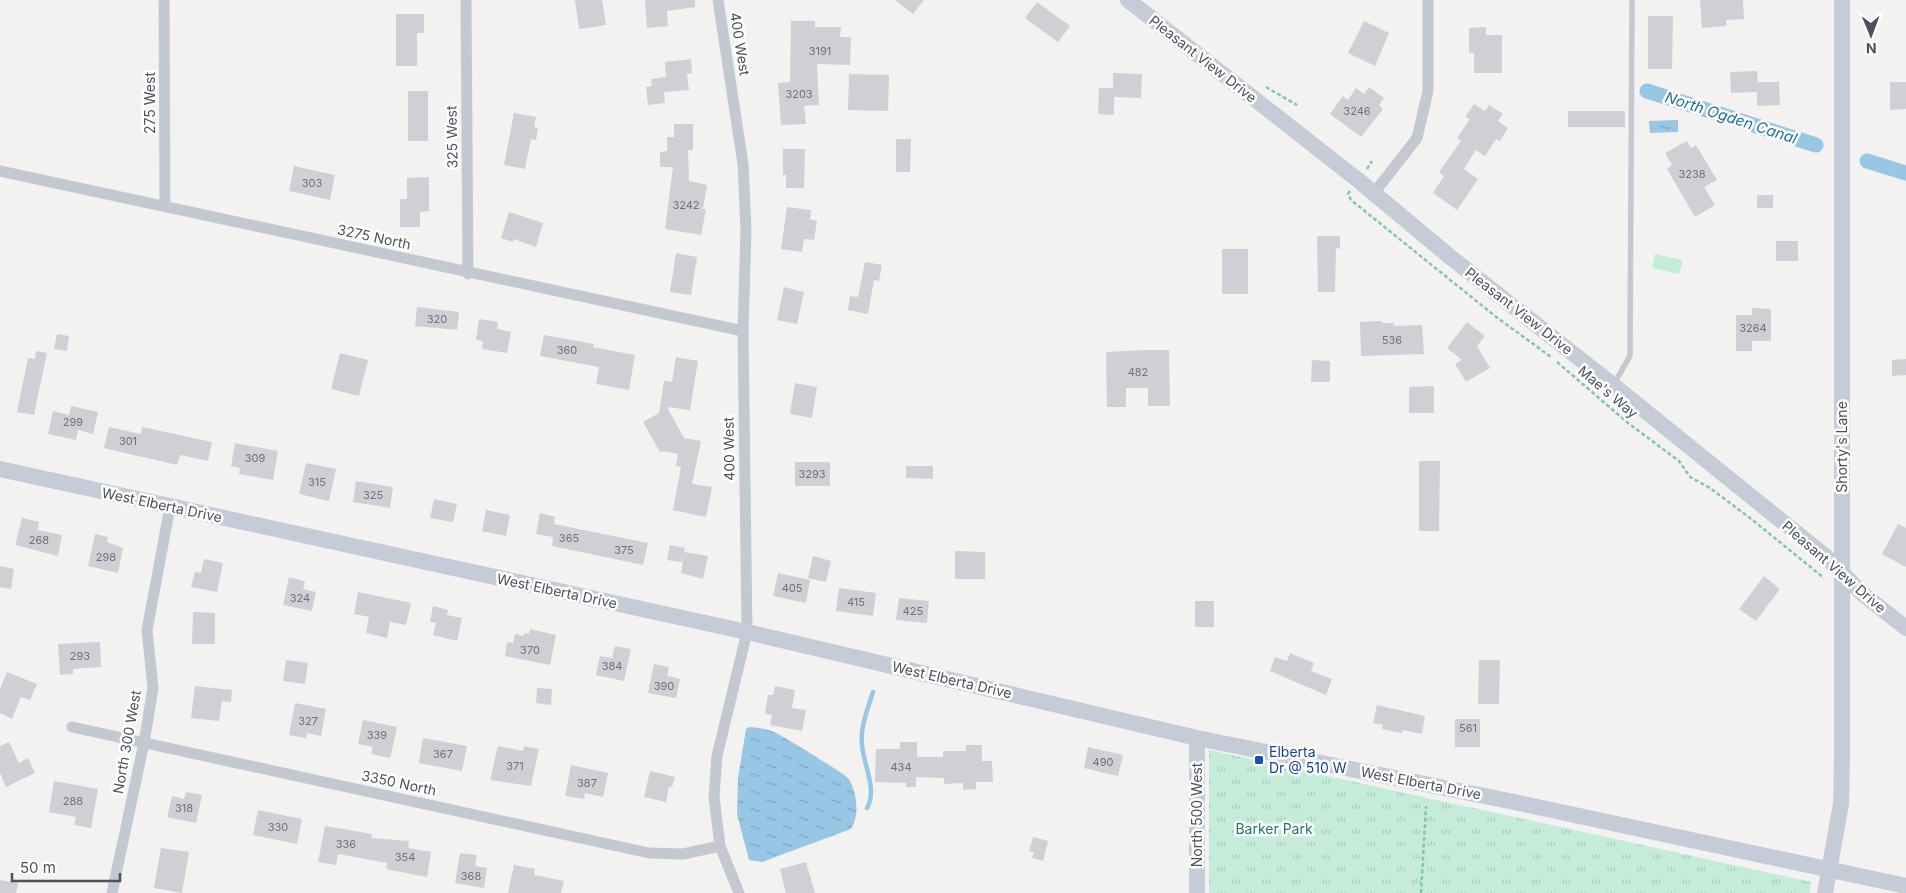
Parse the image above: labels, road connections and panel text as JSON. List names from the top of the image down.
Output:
{
  "streets": {
    "main road": [
      "Pleasant View Drive",
      "Shorty's Lane",
      "West Elberta Drive",
      "North 500 West"
    ],
    "street": [
      "400 West",
      "275 West",
      "325 West",
      "3275 North",
      "North 300 West",
      "3350 North"
    ],
    "path": ["Mae's Way"]
  },
  "crossings": [
    ["400 West", "3275 North"],
    ["400 West", "West Elberta Drive"],
    ["400 West", "3350 North"],
    ["Pleasant View Drive", "Shorty's Lane"],
    ["275 West", "3275 North"],
    ["325 West", "3275 North"],
    ["Shorty's Lane", "West Elberta Drive"],
    ["West Elberta Drive", "North 300 West"],
    ["West Elberta Drive", "North 500 West"],
    ["North 300 West", "3350 North"]
  ],
  "water": ["North Ogden Canal"],
  "parks": ["Barker Park"],
  "places": {
    "transit": ["Elberta Dr @ 510 W"]
  },
  "house_numbers": [
    "3191",
    "3203",
    "3246",
    "3238",
    "303",
    "3242",
    "320",
    "3264",
    "536",
    "360",
    "482",
    "299",
    "301",
    "309",
    "3293",
    "315",
    "325",
    "365",
    "268",
    "375",
    "298",
    "405",
    "324",
    "415",
    "425",
    "370",
    "293",
    "384",
    "390",
    "327",
    "561",
    "339",
    "367",
    "490",
    "371",
    "434",
    "387",
    "288",
    "318",
    "330",
    "336",
    "354",
    "368"
  ],
  "scale_bar": "50 m",
  "north": "bottom"
}
